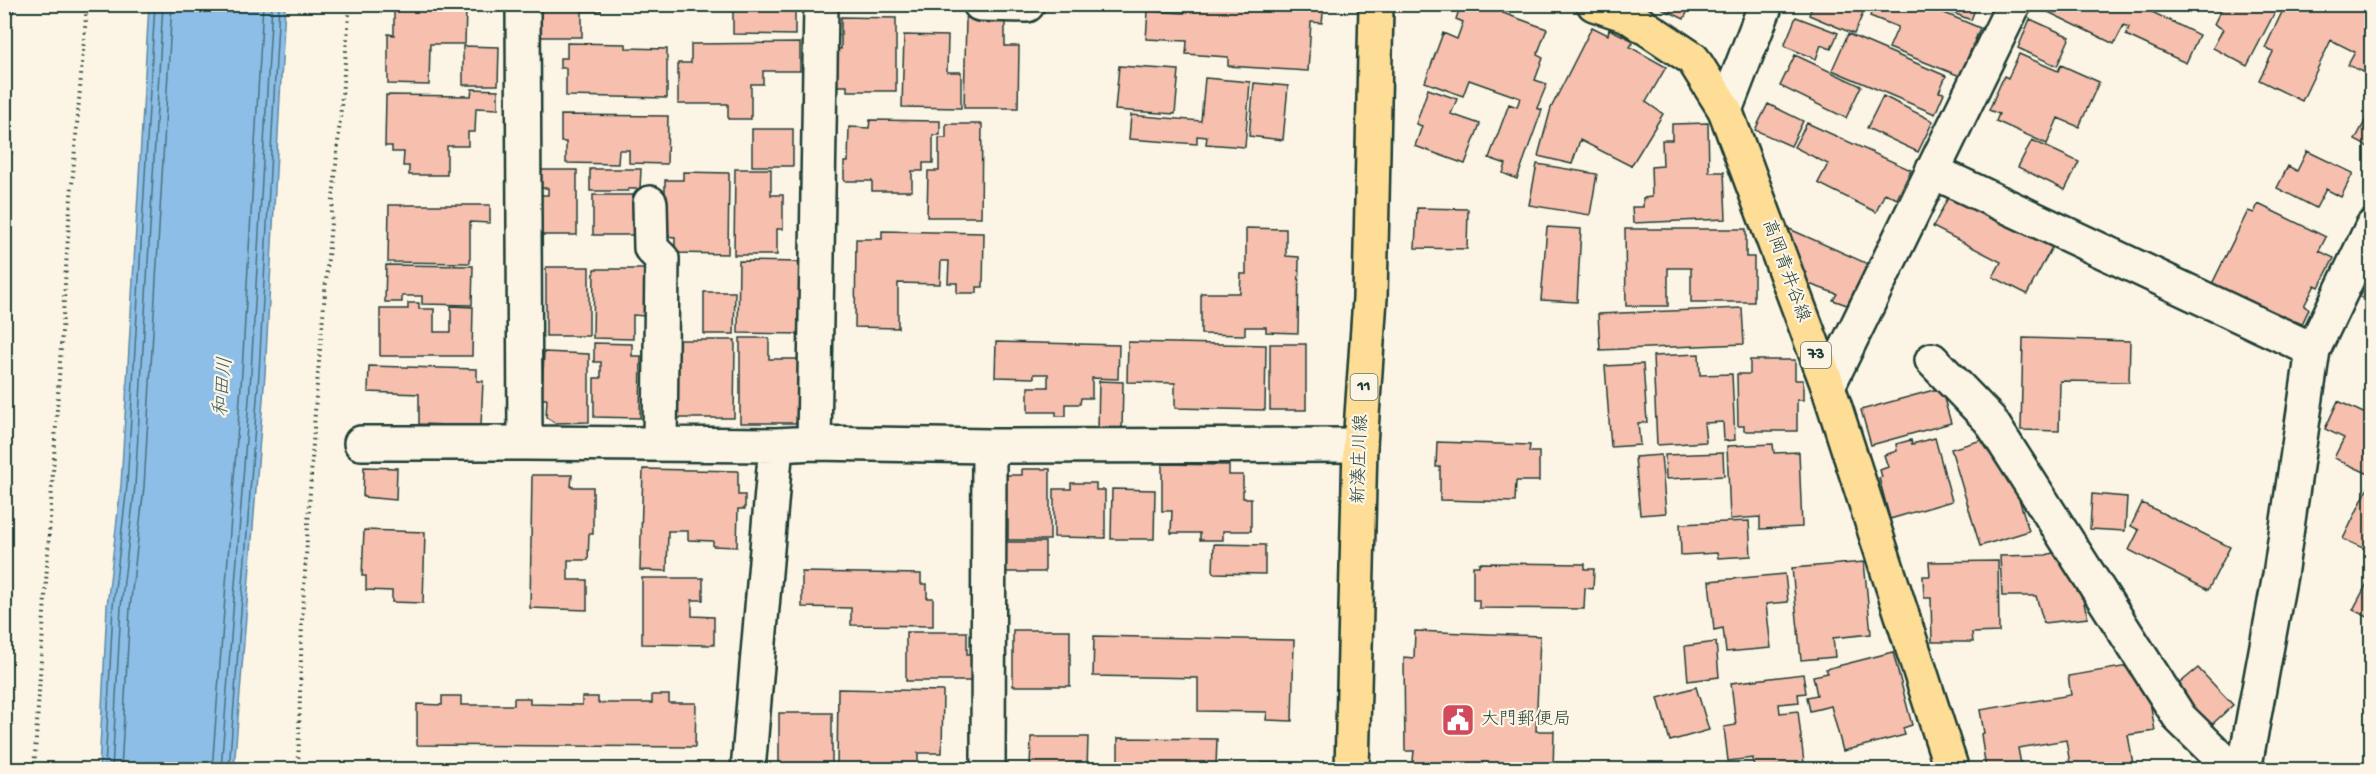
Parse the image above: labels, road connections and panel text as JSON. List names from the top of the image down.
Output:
{
  "streets": {
    "main road": [
      "高岡青井谷線",
      "73",
      "11",
      "新湊庄川線"
    ]
  },
  "water": ["和田川"],
  "places": {
    "public building": ["大門郵便局"]
  }
}
